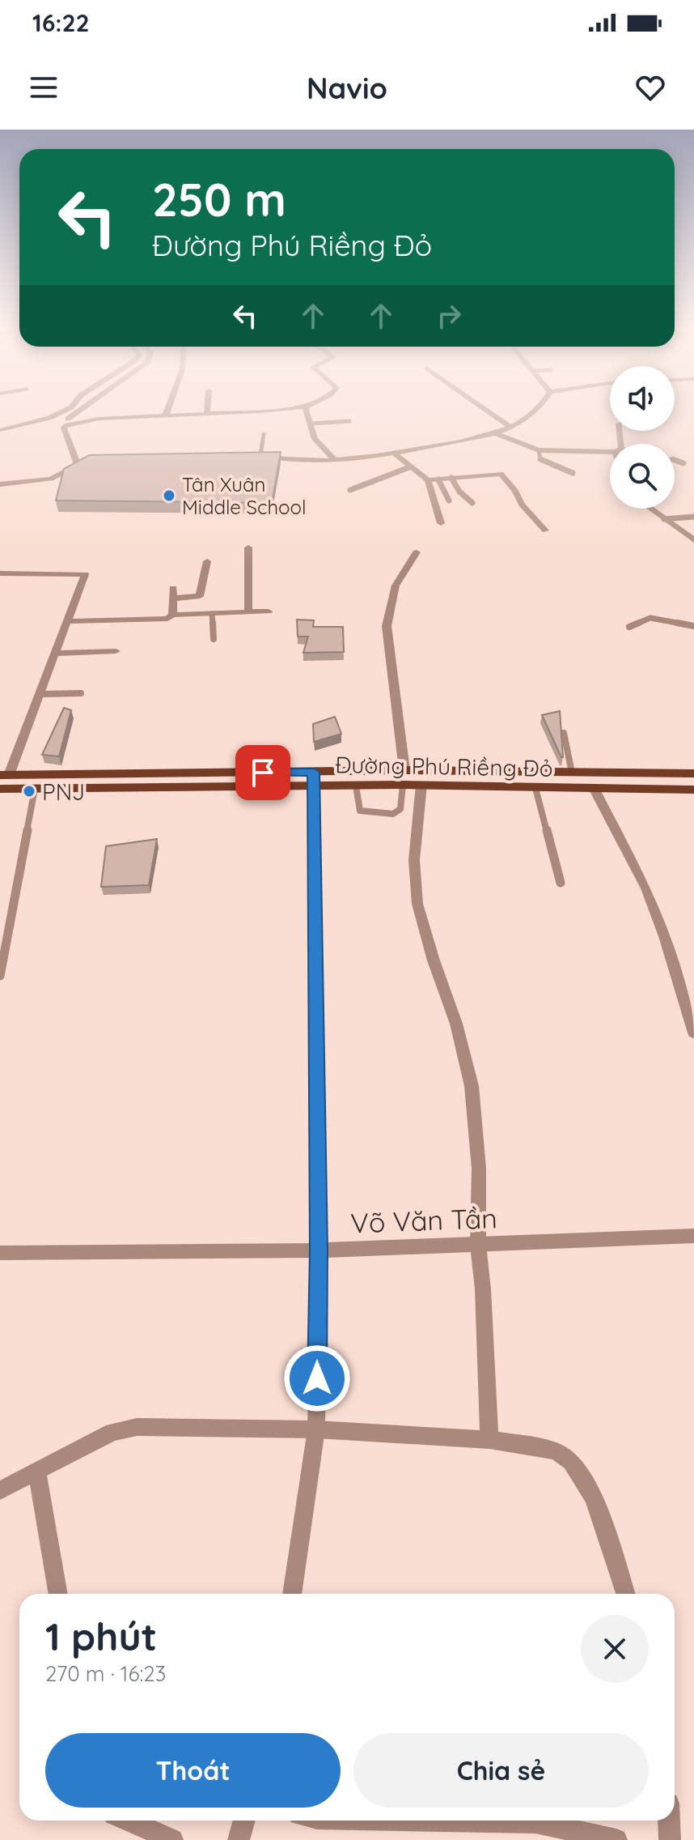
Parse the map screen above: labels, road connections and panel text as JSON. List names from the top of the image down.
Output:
{
  "streets": {
    "main road": ["Đường Phú Riềng Đỏ"],
    "street": ["Võ Văn Tần"]
  },
  "places": ["Tân Xuân Middle School", "PNJ"],
  "page": {
    "status": "16:22",
    "header": "Navio",
    "turn": ["250 m", "Đường Phú Riềng Đỏ"],
    "heading": ["1 phút", "270 m · 16:23"],
    "buttons": ["Thoát", "Chia sẻ"]
  }
}
